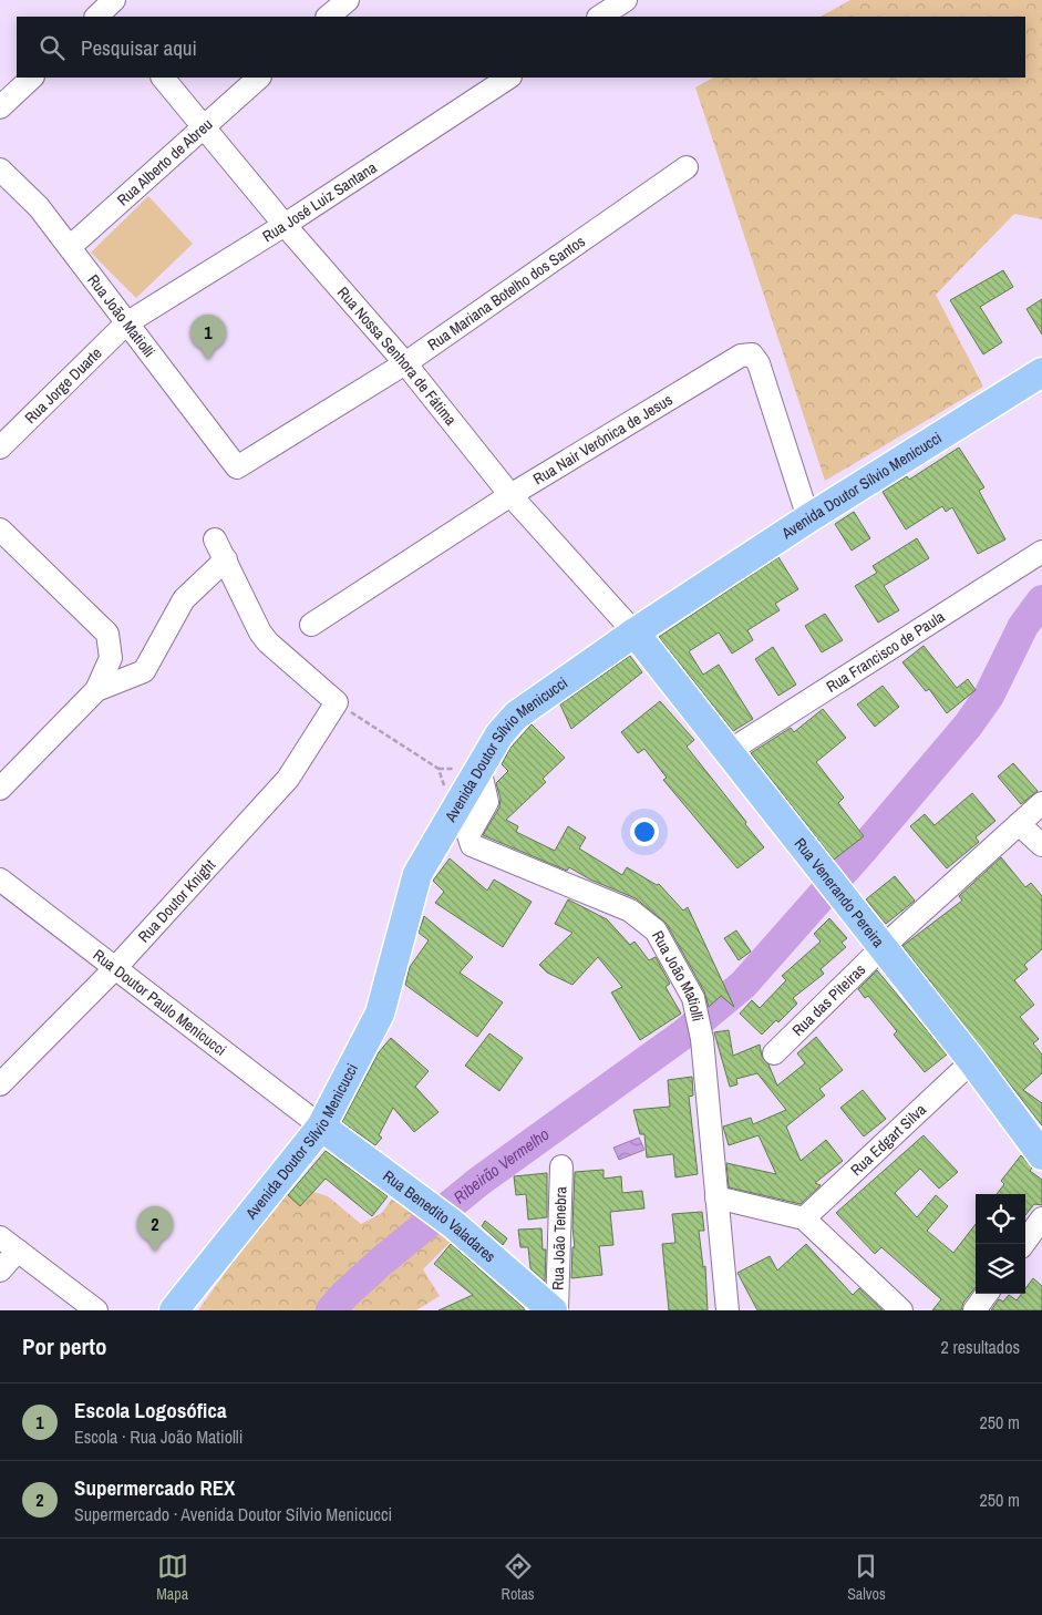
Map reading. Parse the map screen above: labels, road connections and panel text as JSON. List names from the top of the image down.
{
  "streets": {
    "main road": ["Avenida Doutor Sílvio Menicucci", "Rua Venerando Pereira", "Rua Benedito Valadares"],
    "street": [
      "Rua Alberto de Abreu",
      "Rua José Luiz Santana",
      "Rua Mariana Botelho dos Santos",
      "Rua João Matiolli",
      "Rua Nossa Senhora de Fátima",
      "Rua Jorge Duarte",
      "Rua Nair Verônica de Jesus",
      "Rua Francisco de Paula",
      "Rua Doutor Knight",
      "Rua das Piteiras",
      "Rua Doutor Paulo Menicucci",
      "Rua Edgart Silva",
      "Rua João Tenebra"
    ]
  },
  "crossings": [
    ["Rua Alberto de Abreu", "Rua João Matiolli"],
    ["Rua Alberto de Abreu", "Rua Nossa Senhora de Fátima"],
    ["Rua José Luiz Santana", "Rua João Matiolli"],
    ["Rua José Luiz Santana", "Rua Nossa Senhora de Fátima"],
    ["Rua José Luiz Santana", "Rua Jorge Duarte"],
    ["Rua Mariana Botelho dos Santos", "Rua João Matiolli"],
    ["Rua Mariana Botelho dos Santos", "Rua Nossa Senhora de Fátima"],
    ["Rua João Matiolli", "Rua Jorge Duarte"],
    ["Rua João Matiolli", "Avenida Doutor Sílvio Menicucci"],
    ["Rua Nossa Senhora de Fátima", "Rua Nair Verônica de Jesus"],
    ["Rua Nossa Senhora de Fátima", "Avenida Doutor Sílvio Menicucci"],
    ["Rua Nossa Senhora de Fátima", "Rua Venerando Pereira"],
    ["Rua Nair Verônica de Jesus", "Avenida Doutor Sílvio Menicucci"],
    ["Avenida Doutor Sílvio Menicucci", "Rua Venerando Pereira"],
    ["Avenida Doutor Sílvio Menicucci", "Rua Doutor Paulo Menicucci"],
    ["Avenida Doutor Sílvio Menicucci", "Rua Benedito Valadares"],
    ["Rua Francisco de Paula", "Rua Venerando Pereira"],
    ["Rua Venerando Pereira", "Rua das Piteiras"],
    ["Rua Venerando Pereira", "Rua Edgart Silva"],
    ["Rua Doutor Knight", "Rua Doutor Paulo Menicucci"],
    ["Rua Doutor Paulo Menicucci", "Rua Benedito Valadares"]
  ],
  "water": ["Ribeirão Vermelho"],
  "page": {
    "search": "Pesquisar aqui",
    "pins": ["1", "2"],
    "heading": ["Por perto", "2 resultados"],
    "list": [
      {
        "mark": "1",
        "name": "Escola Logosófica",
        "note": "Escola · Rua João Matiolli",
        "value": "250 m"
      },
      {
        "mark": "2",
        "name": "Supermercado REX",
        "note": "Supermercado · Avenida Doutor Sílvio Menicucci",
        "value": "250 m"
      }
    ],
    "nav": ["Mapa", "Rotas", "Salvos"]
  }
}
